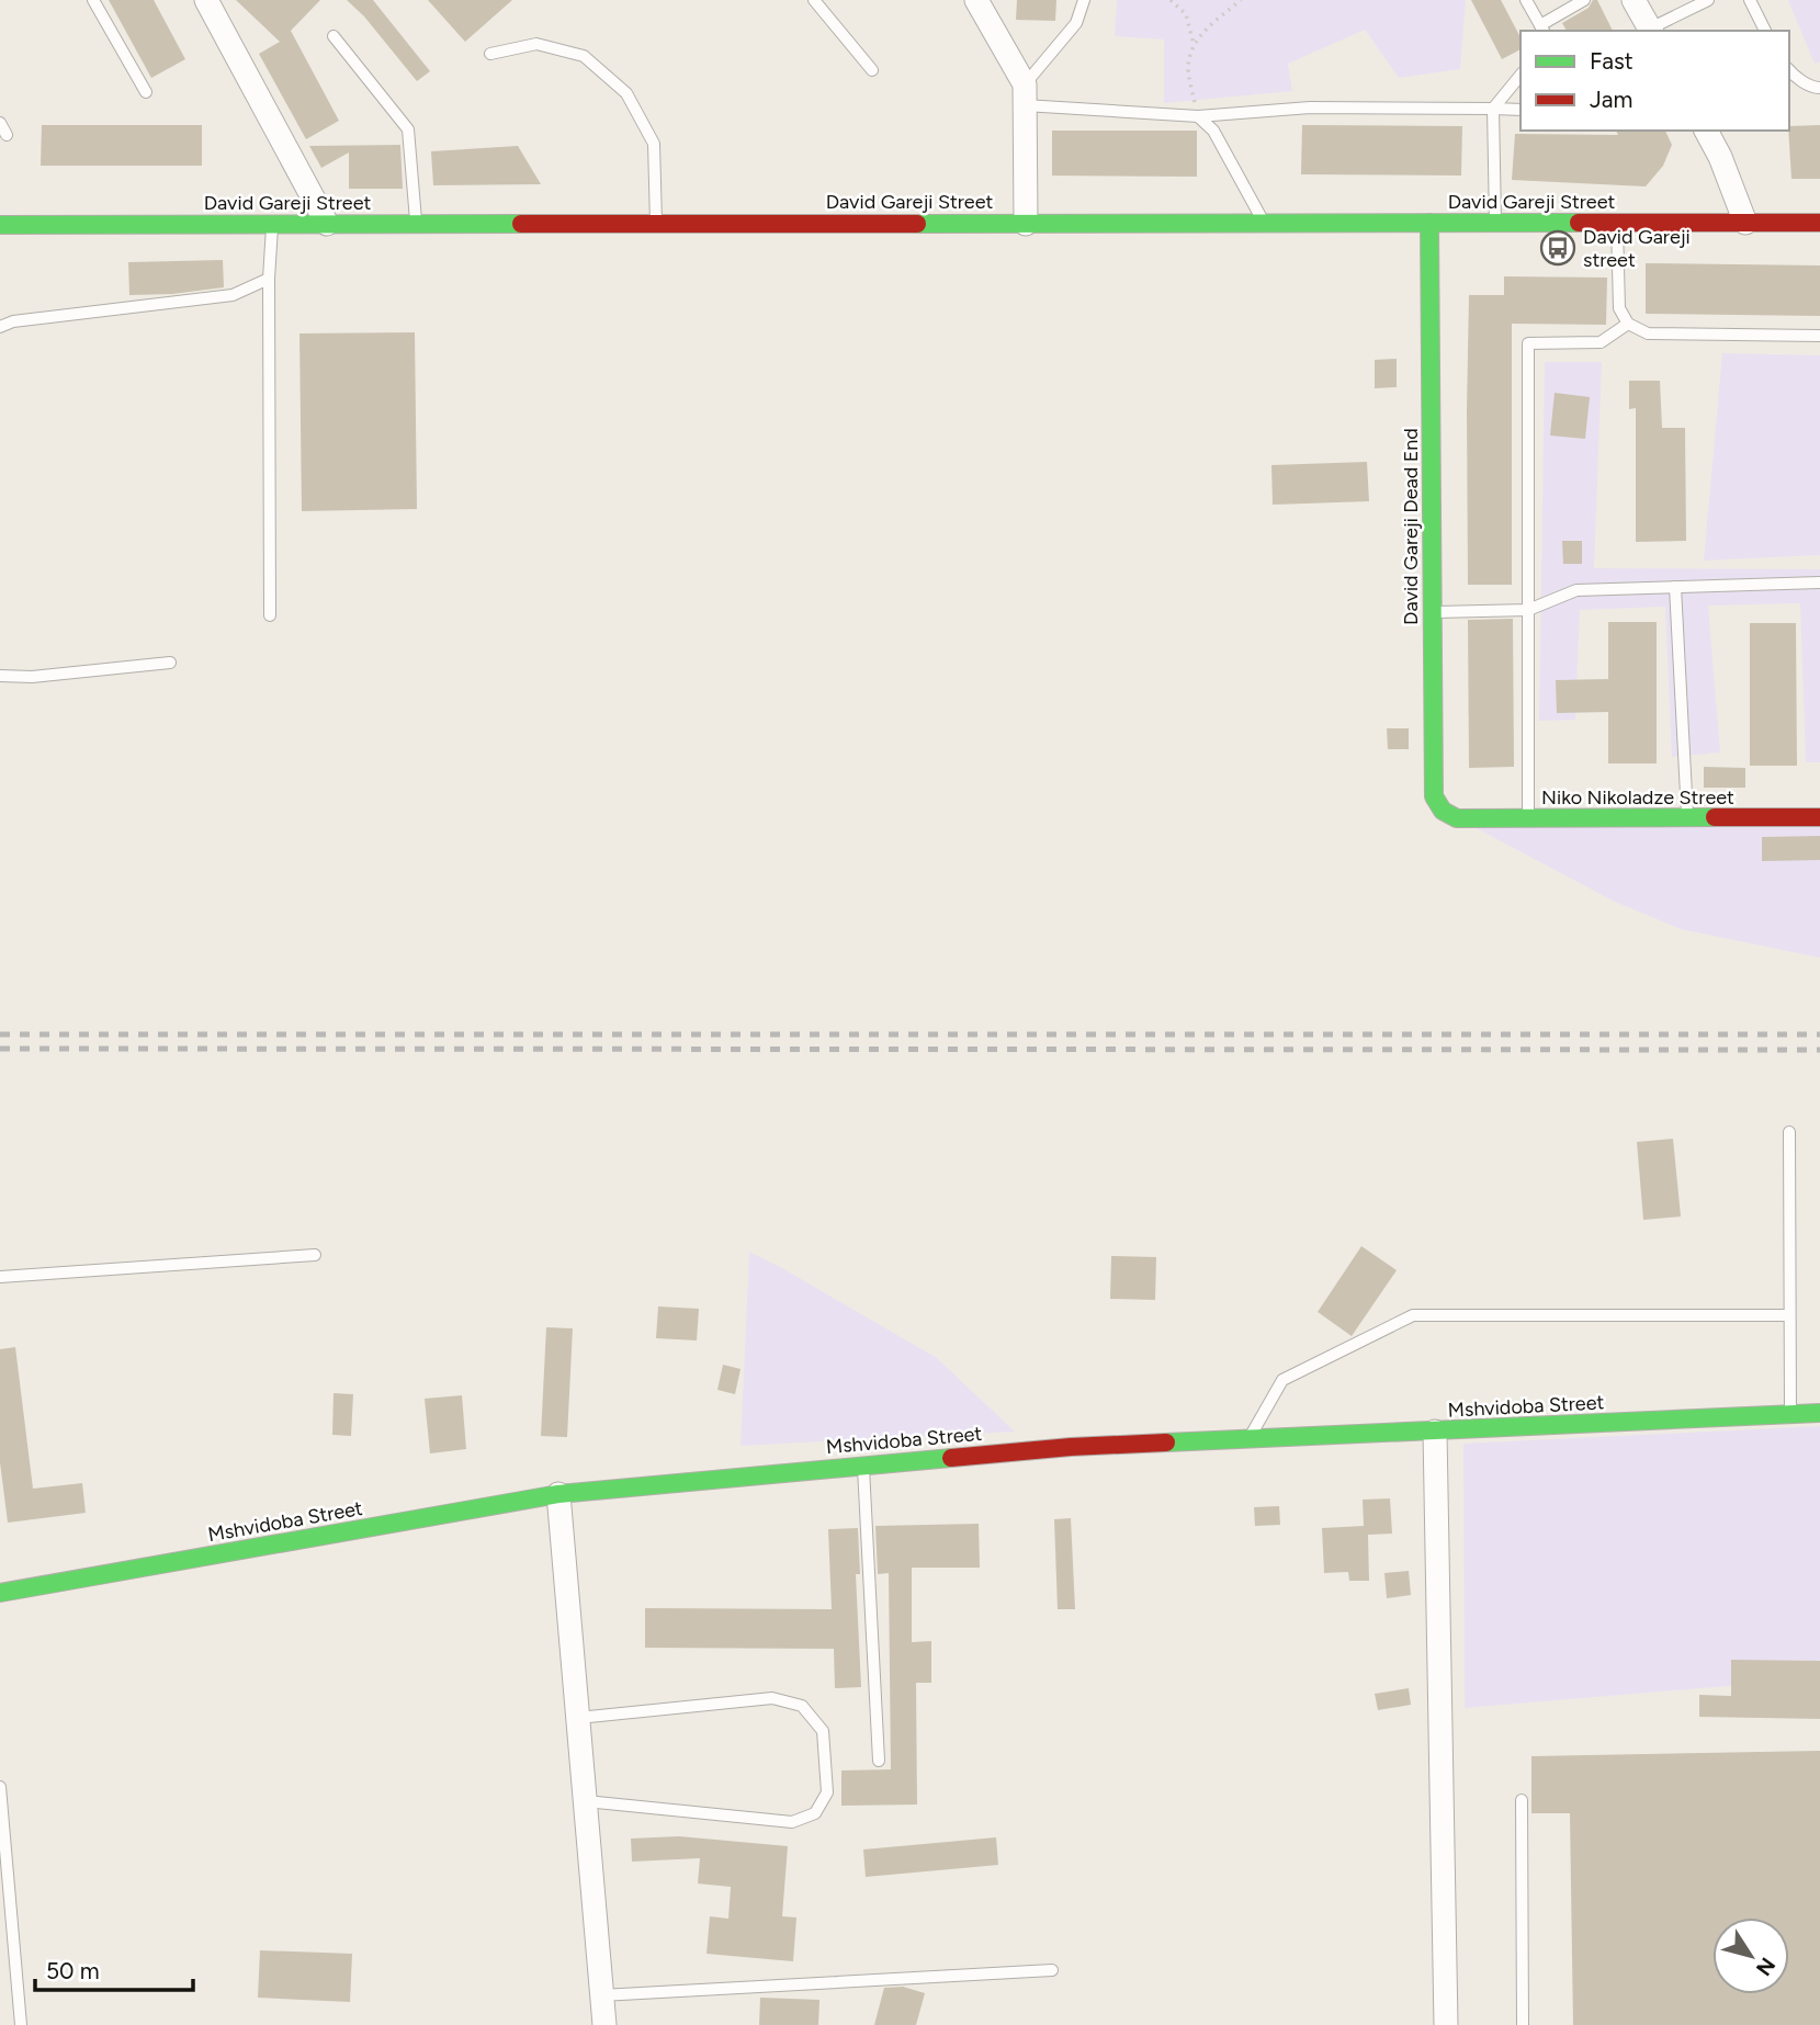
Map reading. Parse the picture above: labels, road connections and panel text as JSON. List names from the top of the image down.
{
  "streets": {
    "main road": [
      "David Gareji Street",
      "David Gareji Dead End",
      "Niko Nikoladze Street",
      "Mshvidoba Street"
    ]
  },
  "crossings": [
    ["David Gareji Street", "David Gareji Dead End"],
    ["David Gareji Dead End", "Niko Nikoladze Street"]
  ],
  "places": {
    "bus stop": ["David Gareji street"]
  },
  "legend": ["Fast", "Jam"],
  "scale_bar": "50 m",
  "north": "bottom right"
}
